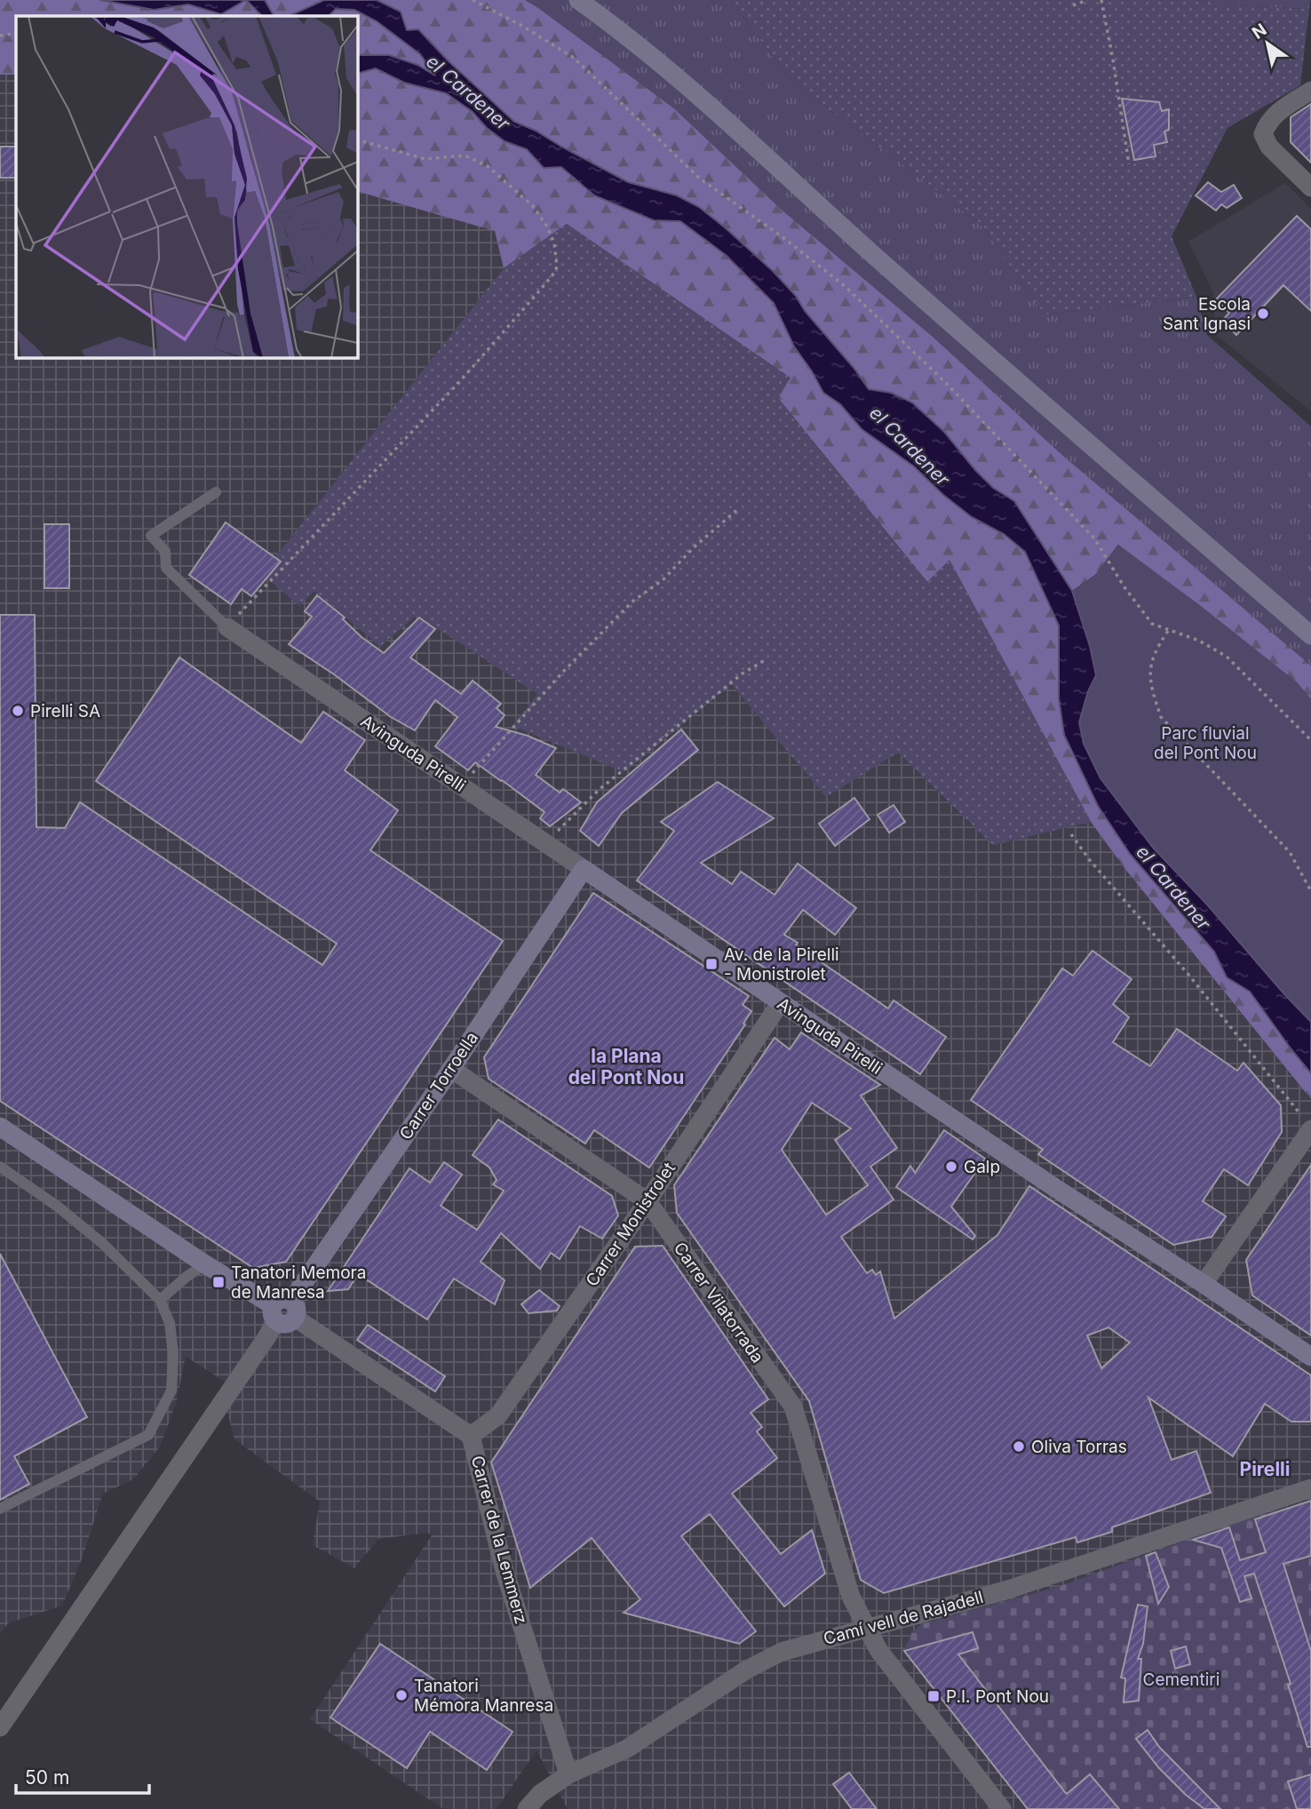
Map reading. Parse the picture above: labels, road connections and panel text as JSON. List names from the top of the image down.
{
  "streets": {
    "street": [
      "Avinguda Pirelli",
      "Carrer Torroella",
      "Carrer Monistrolet",
      "Carrer Vilatorrada",
      "Carrer de la Lemmerz",
      "Camí vell de Rajadell"
    ]
  },
  "crossings": [
    ["Avinguda Pirelli", "Carrer Torroella"],
    ["Avinguda Pirelli", "Carrer Monistrolet"],
    ["Carrer Torroella", "Carrer Vilatorrada"],
    ["Carrer Torroella", "Carrer de la Lemmerz"],
    ["Carrer Monistrolet", "Carrer Vilatorrada"],
    ["Carrer Monistrolet", "Carrer de la Lemmerz"],
    ["Carrer Vilatorrada", "Camí vell de Rajadell"],
    ["Carrer de la Lemmerz", "Camí vell de Rajadell"]
  ],
  "districts": ["la Plana del Pont Nou", "Pirelli"],
  "water": ["el Cardener"],
  "parks": ["Parc fluvial del Pont Nou", "Cementiri"],
  "places": {
    "other": [
      "Escola Sant Ignasi",
      "Pirelli SA",
      "Galp",
      "Oliva Torras",
      "Tanatori Mémora Manresa"
    ],
    "transit": ["Av. de la Pirelli - Monistrolet", "Tanatori Memora de Manresa", "P.I. Pont Nou"]
  },
  "scale_bar": "50 m",
  "north": "top left"
}
